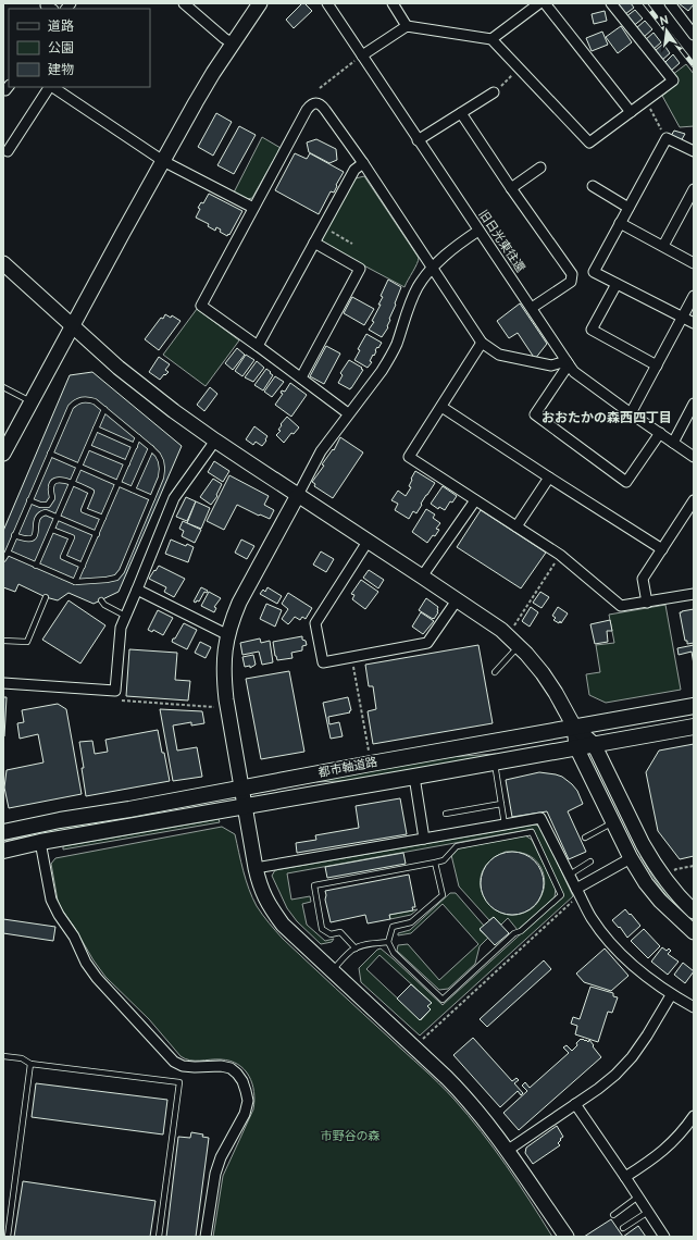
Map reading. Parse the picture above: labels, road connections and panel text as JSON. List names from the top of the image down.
{
  "streets": {
    "main road": ["都市軸道路"],
    "street": ["旧日光東往還"]
  },
  "districts": ["おおたかの森西四丁目"],
  "parks": ["市野谷の森"],
  "legend": ["道路", "公園", "建物"],
  "north": "top"
}
